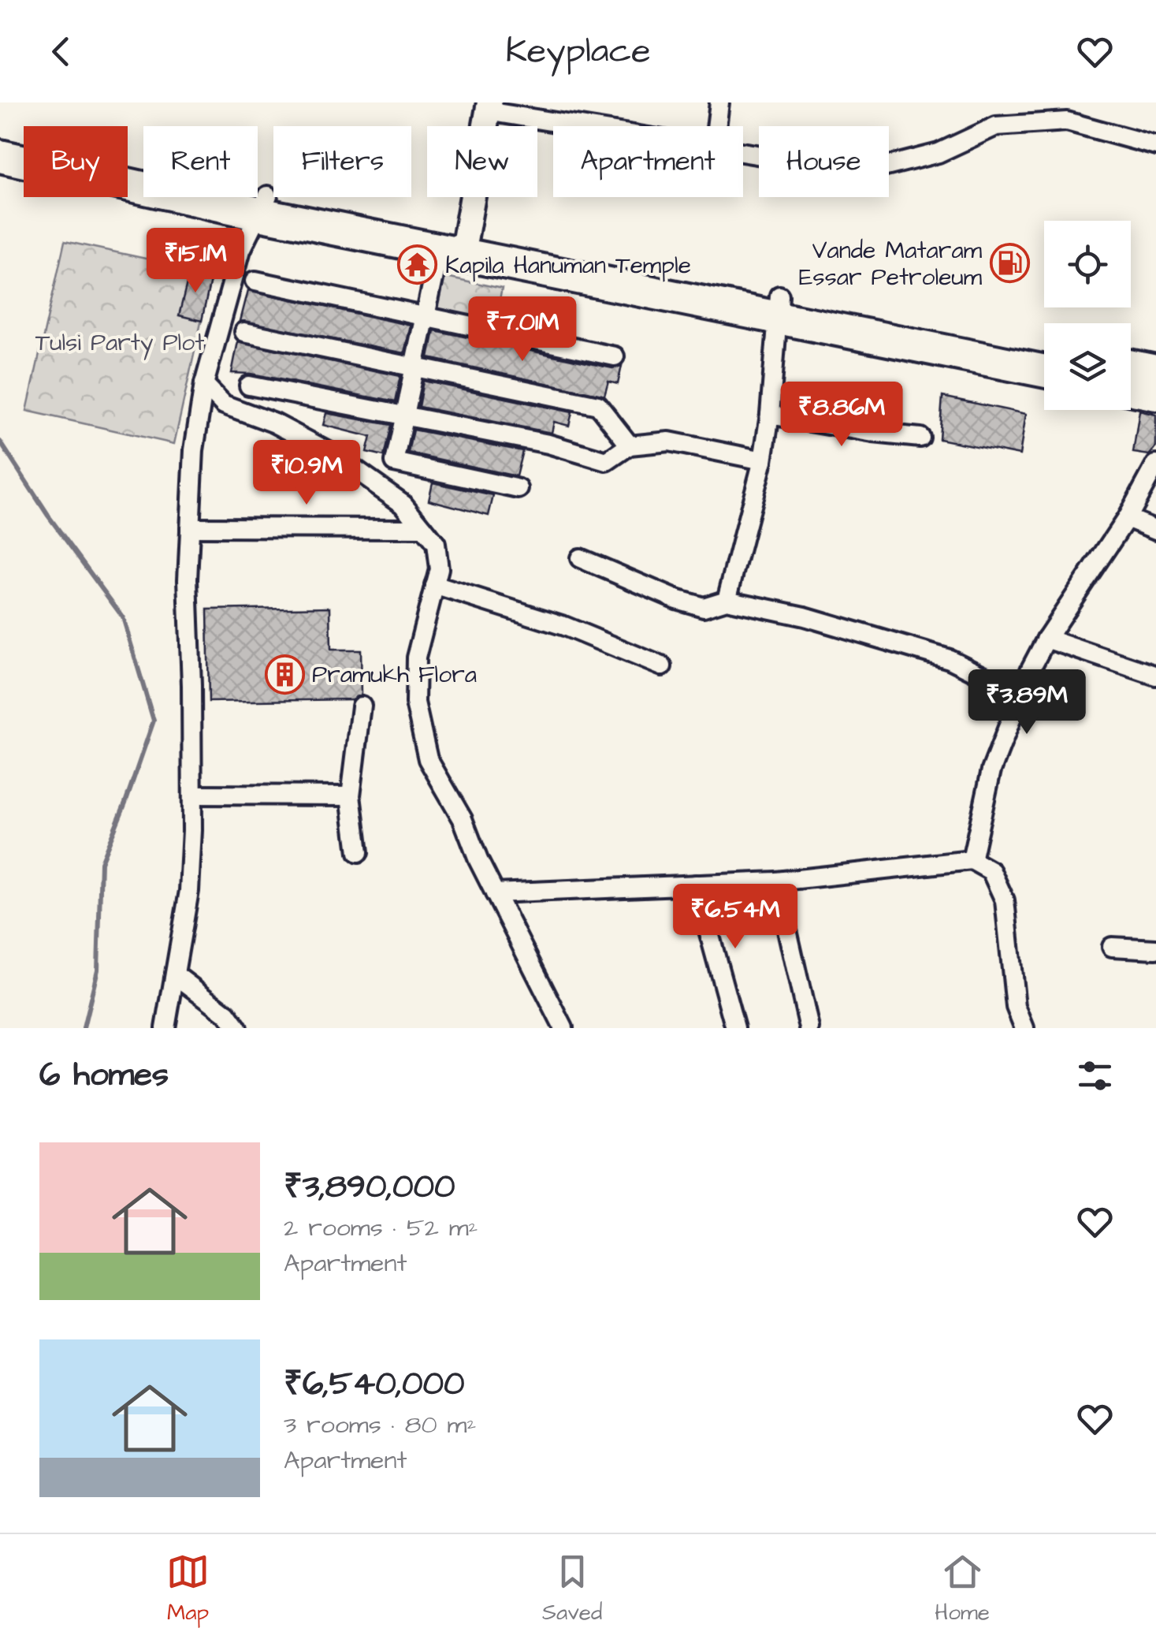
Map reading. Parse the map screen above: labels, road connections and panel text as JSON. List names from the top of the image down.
{
  "parks": ["Tulsi Party Plot"],
  "places": {
    "fuel station": ["Vande Mataram Essar Petroleum"],
    "temple": ["Kapila Hanuman Temple"],
    "building": ["Pramukh Flora"]
  },
  "page": {
    "header": "Keyplace",
    "chip": [
      "Buy",
      "Rent",
      "Filters",
      "New",
      "Apartment",
      "House"
    ],
    "price": [
      "₹15.1M",
      "₹7.01M",
      "₹8.86M",
      "₹10.9M",
      "₹3.89M",
      "₹6.54M"
    ],
    "heading": "6 homes",
    "list": [
      {
        "name": "₹3,890,000",
        "note": "2 rooms · 52 m² · Apartment"
      },
      {
        "name": "₹6,540,000",
        "note": "3 rooms · 80 m² · Apartment"
      }
    ],
    "tabs": ["Map", "Saved", "Home"]
  }
}
